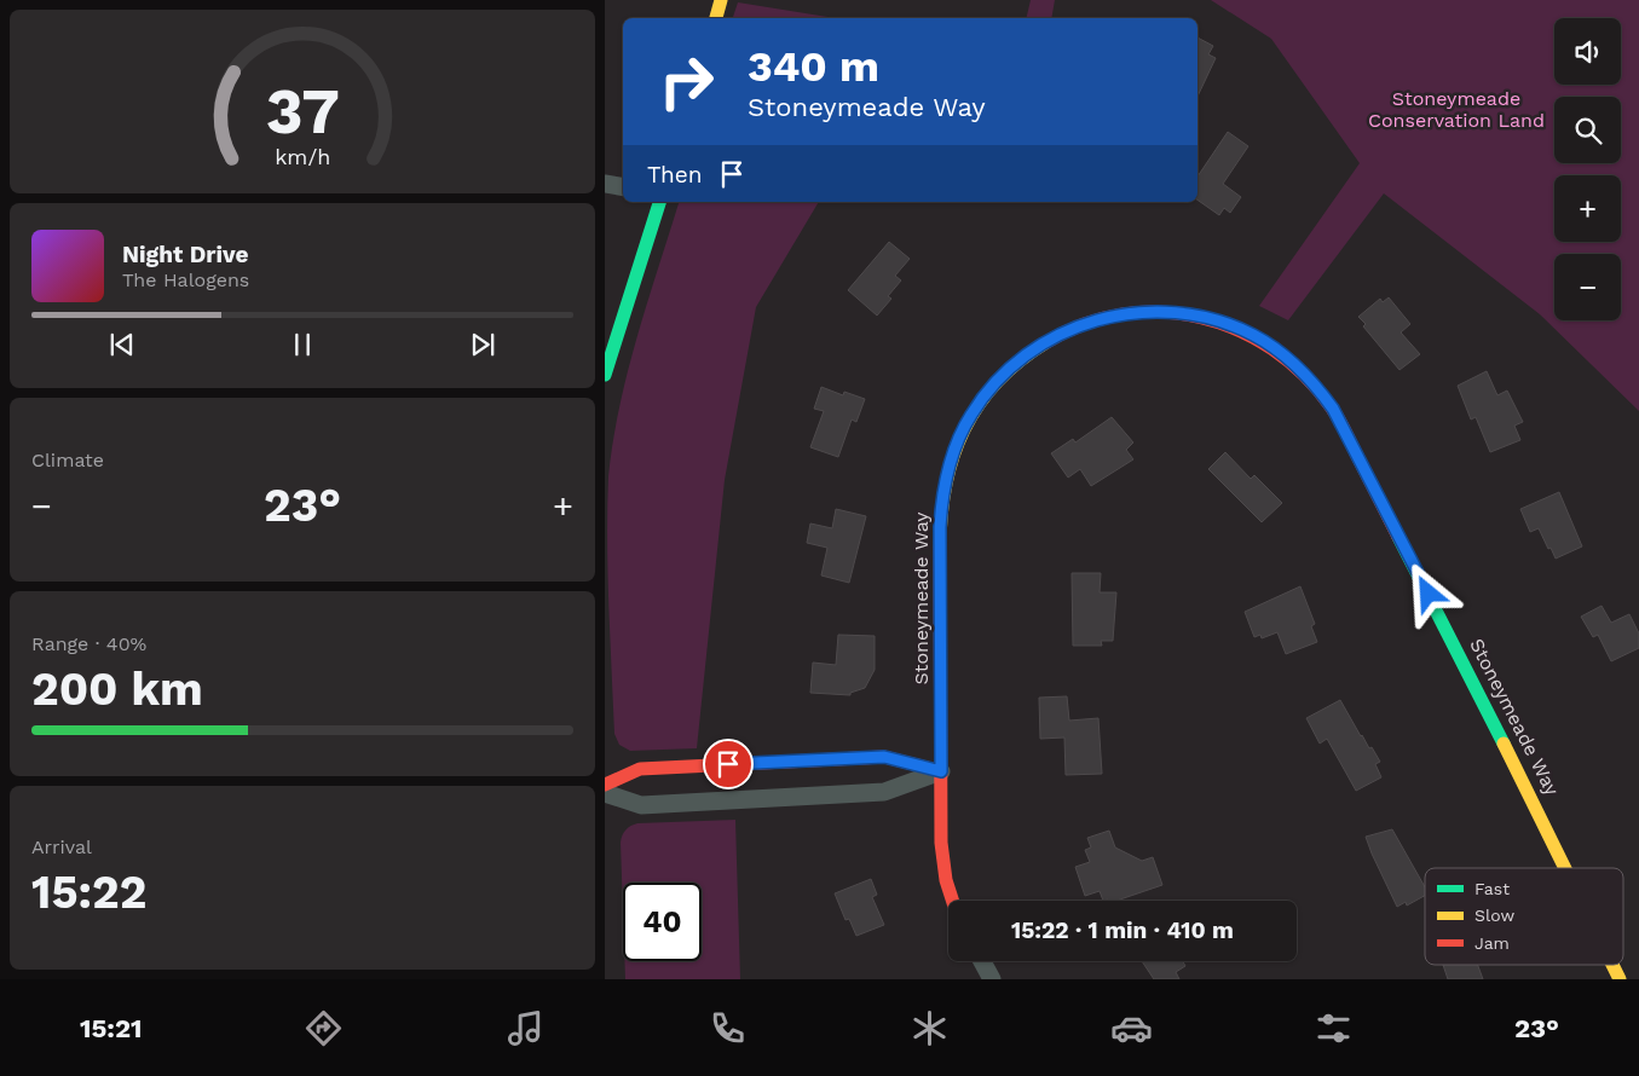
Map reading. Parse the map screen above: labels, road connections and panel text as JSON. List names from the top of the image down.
{
  "streets": {
    "street": ["Stoneymeade Way"]
  },
  "parks": ["Stoneymeade Conservation Land"],
  "legend": ["Fast", "Slow", "Jam"],
  "page": {
    "map_buttons": ["+", "−"],
    "turn": ["340 m", "Stoneymeade Way"],
    "then": "Then",
    "song": ["Night Drive", "The Halogens"],
    "tile": [
      "Climate",
      ["Range · 40%", "200 km"],
      ["Arrival", "15:22"]
    ],
    "heat": ["−", "23°", "+"],
    "limit": "40",
    "trip": "15:22 · 1 min · 410 m",
    "tabs": ["15:21", "23°"],
    "gauge": ["37", "km/h"]
  }
}
